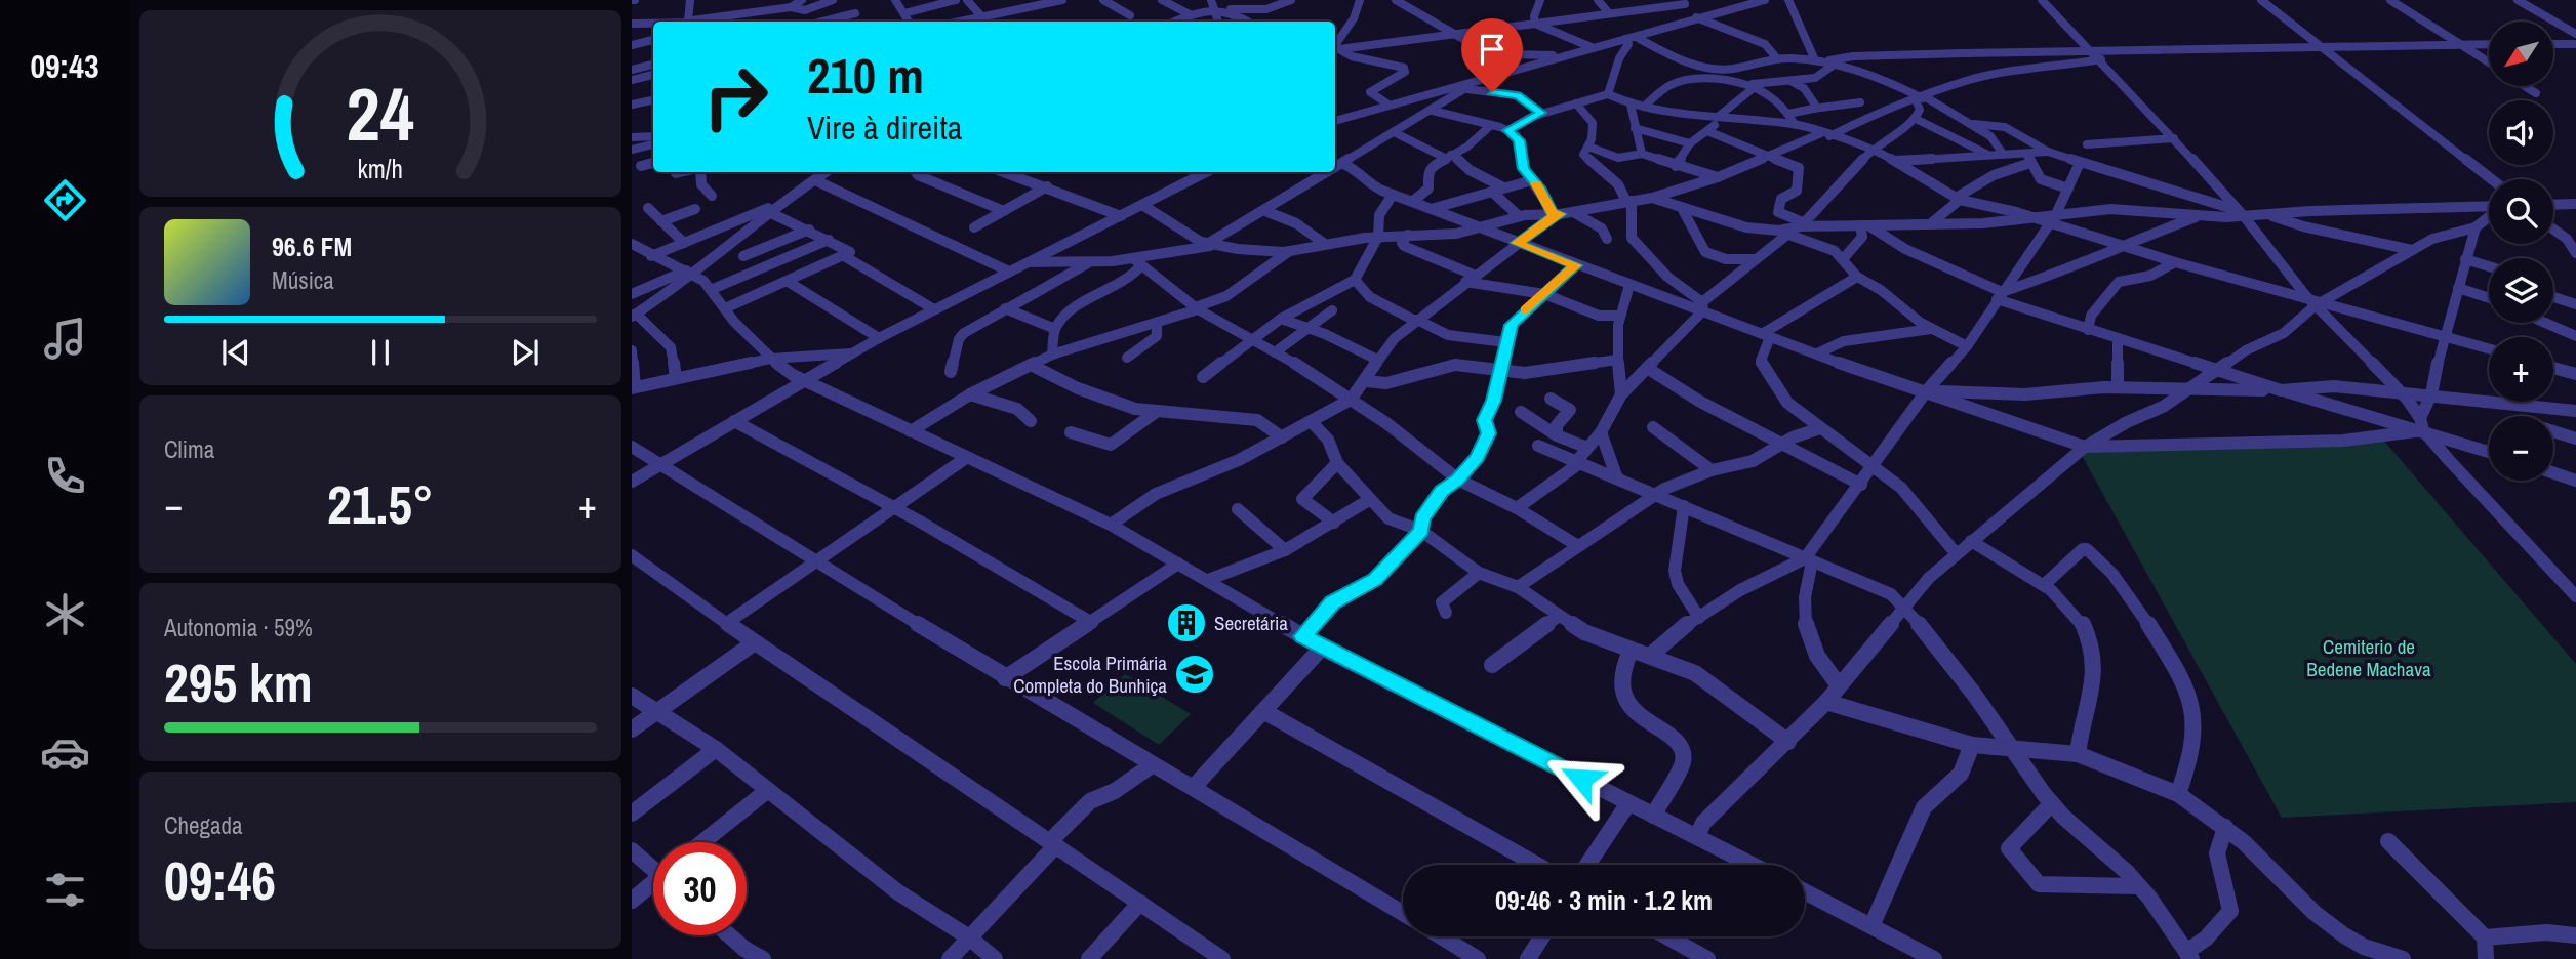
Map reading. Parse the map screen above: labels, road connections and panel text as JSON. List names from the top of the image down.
{
  "parks": ["Cemiterio de Bedene Machava"],
  "places": {
    "building": ["Secretária"],
    "school or university": ["Escola Primária Completa do Bunhiça"]
  },
  "north": "bottom left",
  "page": {
    "tabs": "09:43",
    "map_buttons": ["+", "−"],
    "turn": ["210 m", "Vire à direita"],
    "song": ["96.6 FM", "Música"],
    "tile": [
      "Clima",
      ["Autonomia · 59%", "295 km"],
      ["Chegada", "09:46"]
    ],
    "heat": ["−", "21.5°", "+"],
    "limit": "30",
    "trip": "09:46 · 3 min · 1.2 km",
    "gauge": ["24", "km/h"]
  }
}
